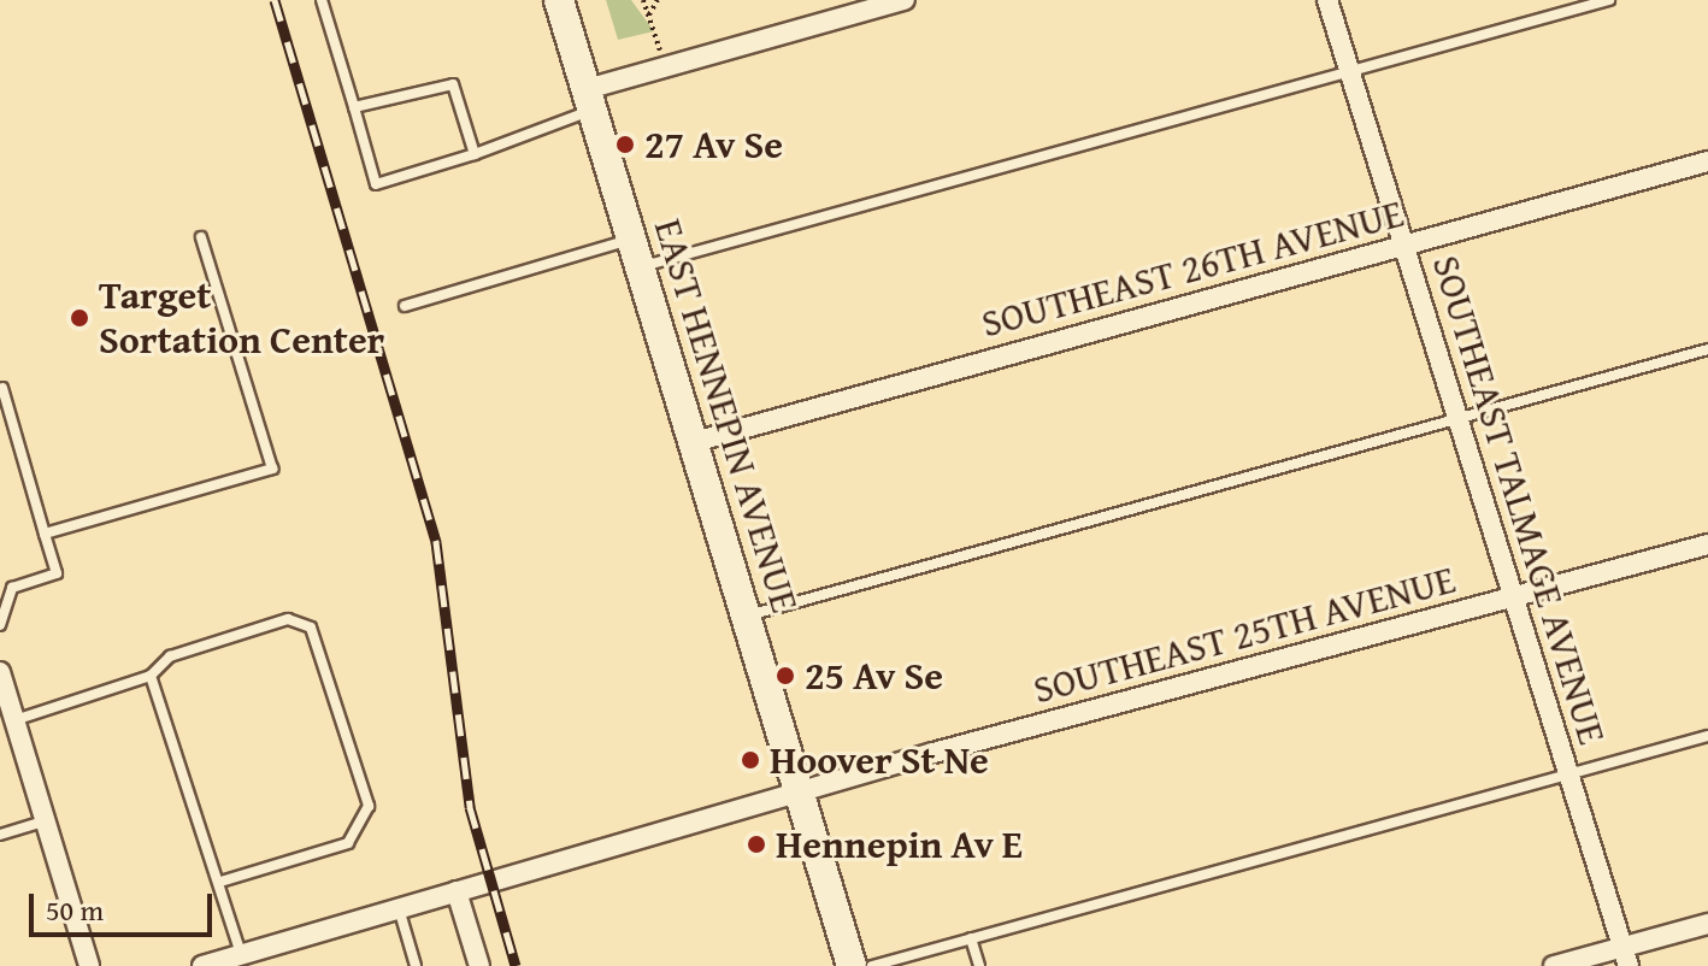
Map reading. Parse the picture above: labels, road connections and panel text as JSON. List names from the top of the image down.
{
  "streets": {
    "main road": ["EAST HENNEPIN AVENUE"],
    "street": ["SOUTHEAST 26TH AVENUE", "SOUTHEAST TALMAGE AVENUE", "SOUTHEAST 25TH AVENUE"]
  },
  "crossings": [
    ["SOUTHEAST 26TH AVENUE", "EAST HENNEPIN AVENUE"],
    ["SOUTHEAST 26TH AVENUE", "SOUTHEAST TALMAGE AVENUE"],
    ["EAST HENNEPIN AVENUE", "SOUTHEAST 25TH AVENUE"],
    ["SOUTHEAST TALMAGE AVENUE", "SOUTHEAST 25TH AVENUE"]
  ],
  "places": [
    "27 Av Se",
    "Target Sortation Center",
    "25 Av Se",
    "Hoover St Ne",
    "Hennepin Av E"
  ],
  "scale_bar": "50 m"
}
